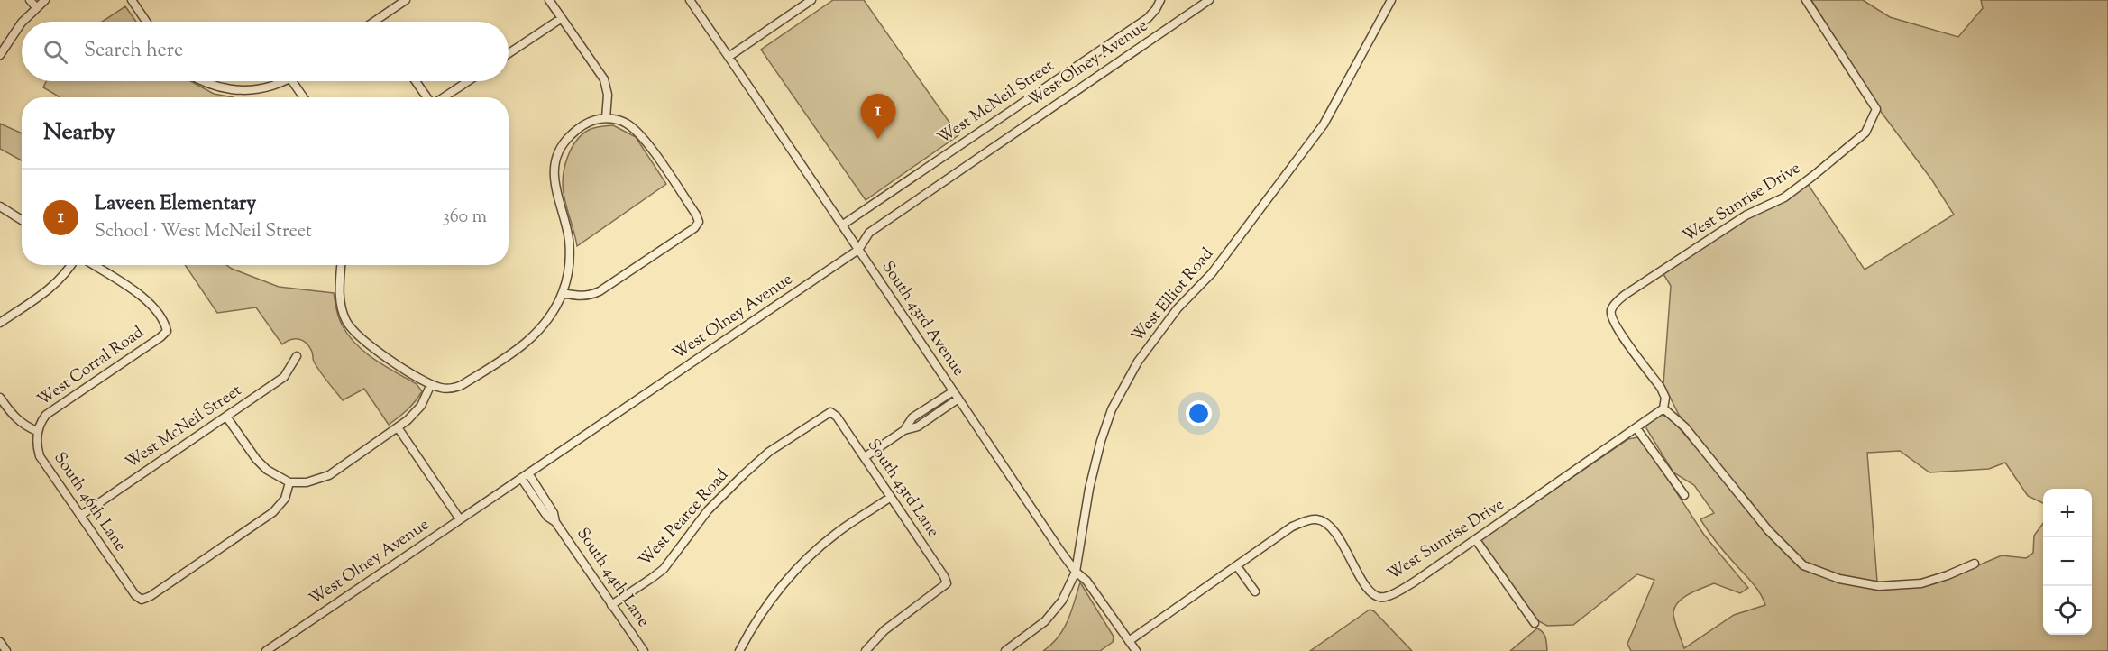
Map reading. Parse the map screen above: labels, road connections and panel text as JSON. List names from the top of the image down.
{
  "streets": {
    "street": [
      "West Olney Avenue",
      "West McNeil Street",
      "West Sunrise Drive",
      "West Elliot Road",
      "South 43rd Avenue",
      "West Corral Road",
      "South 43rd Lane",
      "South 46th Lane",
      "West Pearce Road",
      "South 44th Lane"
    ]
  },
  "crossings": [
    ["West Olney Avenue", "South 43rd Avenue"],
    ["West Olney Avenue", "South 44th Lane"],
    ["West McNeil Street", "South 43rd Avenue"],
    ["West McNeil Street", "South 46th Lane"],
    ["West Sunrise Drive", "South 43rd Avenue"],
    ["West Elliot Road", "South 43rd Avenue"],
    ["West Corral Road", "South 46th Lane"],
    ["South 43rd Lane", "West Pearce Road"],
    ["West Pearce Road", "South 44th Lane"]
  ],
  "page": {
    "search": "Search here",
    "pins": "1",
    "heading": "Nearby",
    "list": [
      {
        "mark": "1",
        "name": "Laveen Elementary",
        "note": "School · West McNeil Street",
        "value": "360 m"
      }
    ],
    "map_buttons": ["+", "−"]
  }
}
